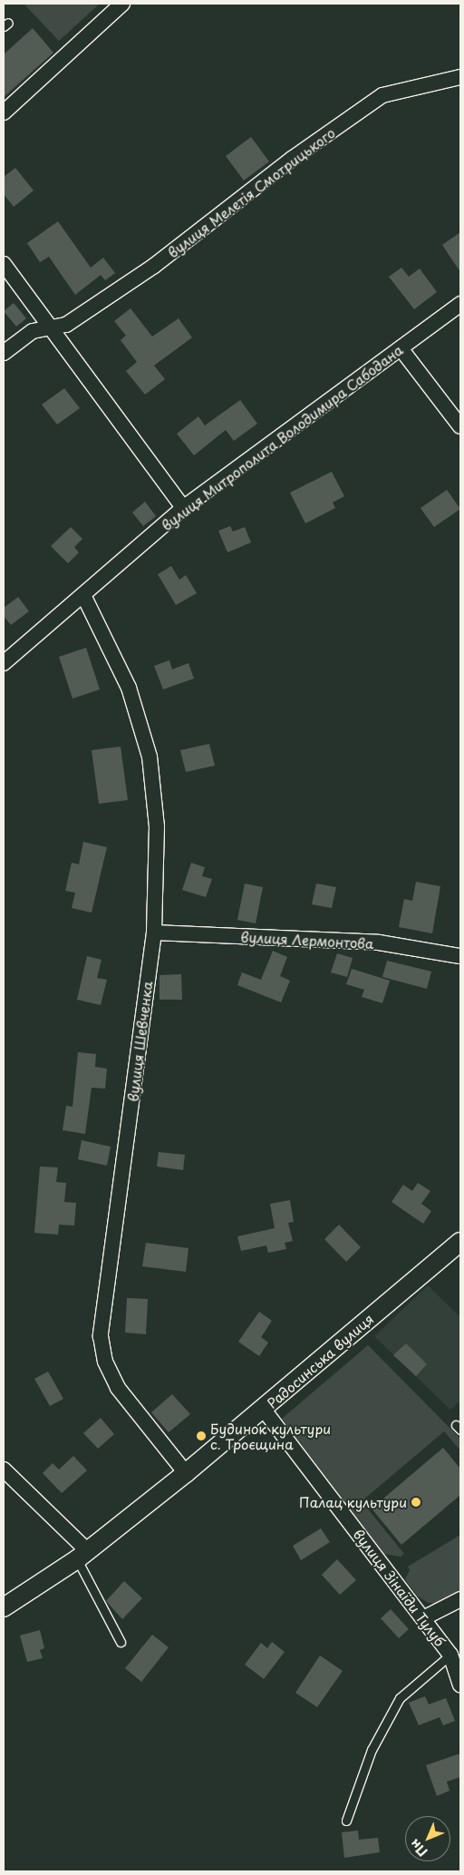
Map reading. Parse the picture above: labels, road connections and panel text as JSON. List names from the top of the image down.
{
  "streets": {
    "street": [
      "вулиця Мелетія Смотрицького",
      "вулиця Митрополита Володимира Сабодана",
      "вулиця Лермонтова",
      "вулиця Шевченка",
      "Радосинська вулиця",
      "вулиця Зінаїди Тулуб"
    ]
  },
  "crossings": [
    ["вулиця Митрополита Володимира Сабодана", "вулиця Шевченка"],
    ["вулиця Лермонтова", "вулиця Шевченка"],
    ["вулиця Шевченка", "Радосинська вулиця"],
    ["Радосинська вулиця", "вулиця Зінаїди Тулуб"]
  ],
  "places": ["Будинок культури с. Троєщина", "Палац культури"],
  "north": "bottom left"
}
